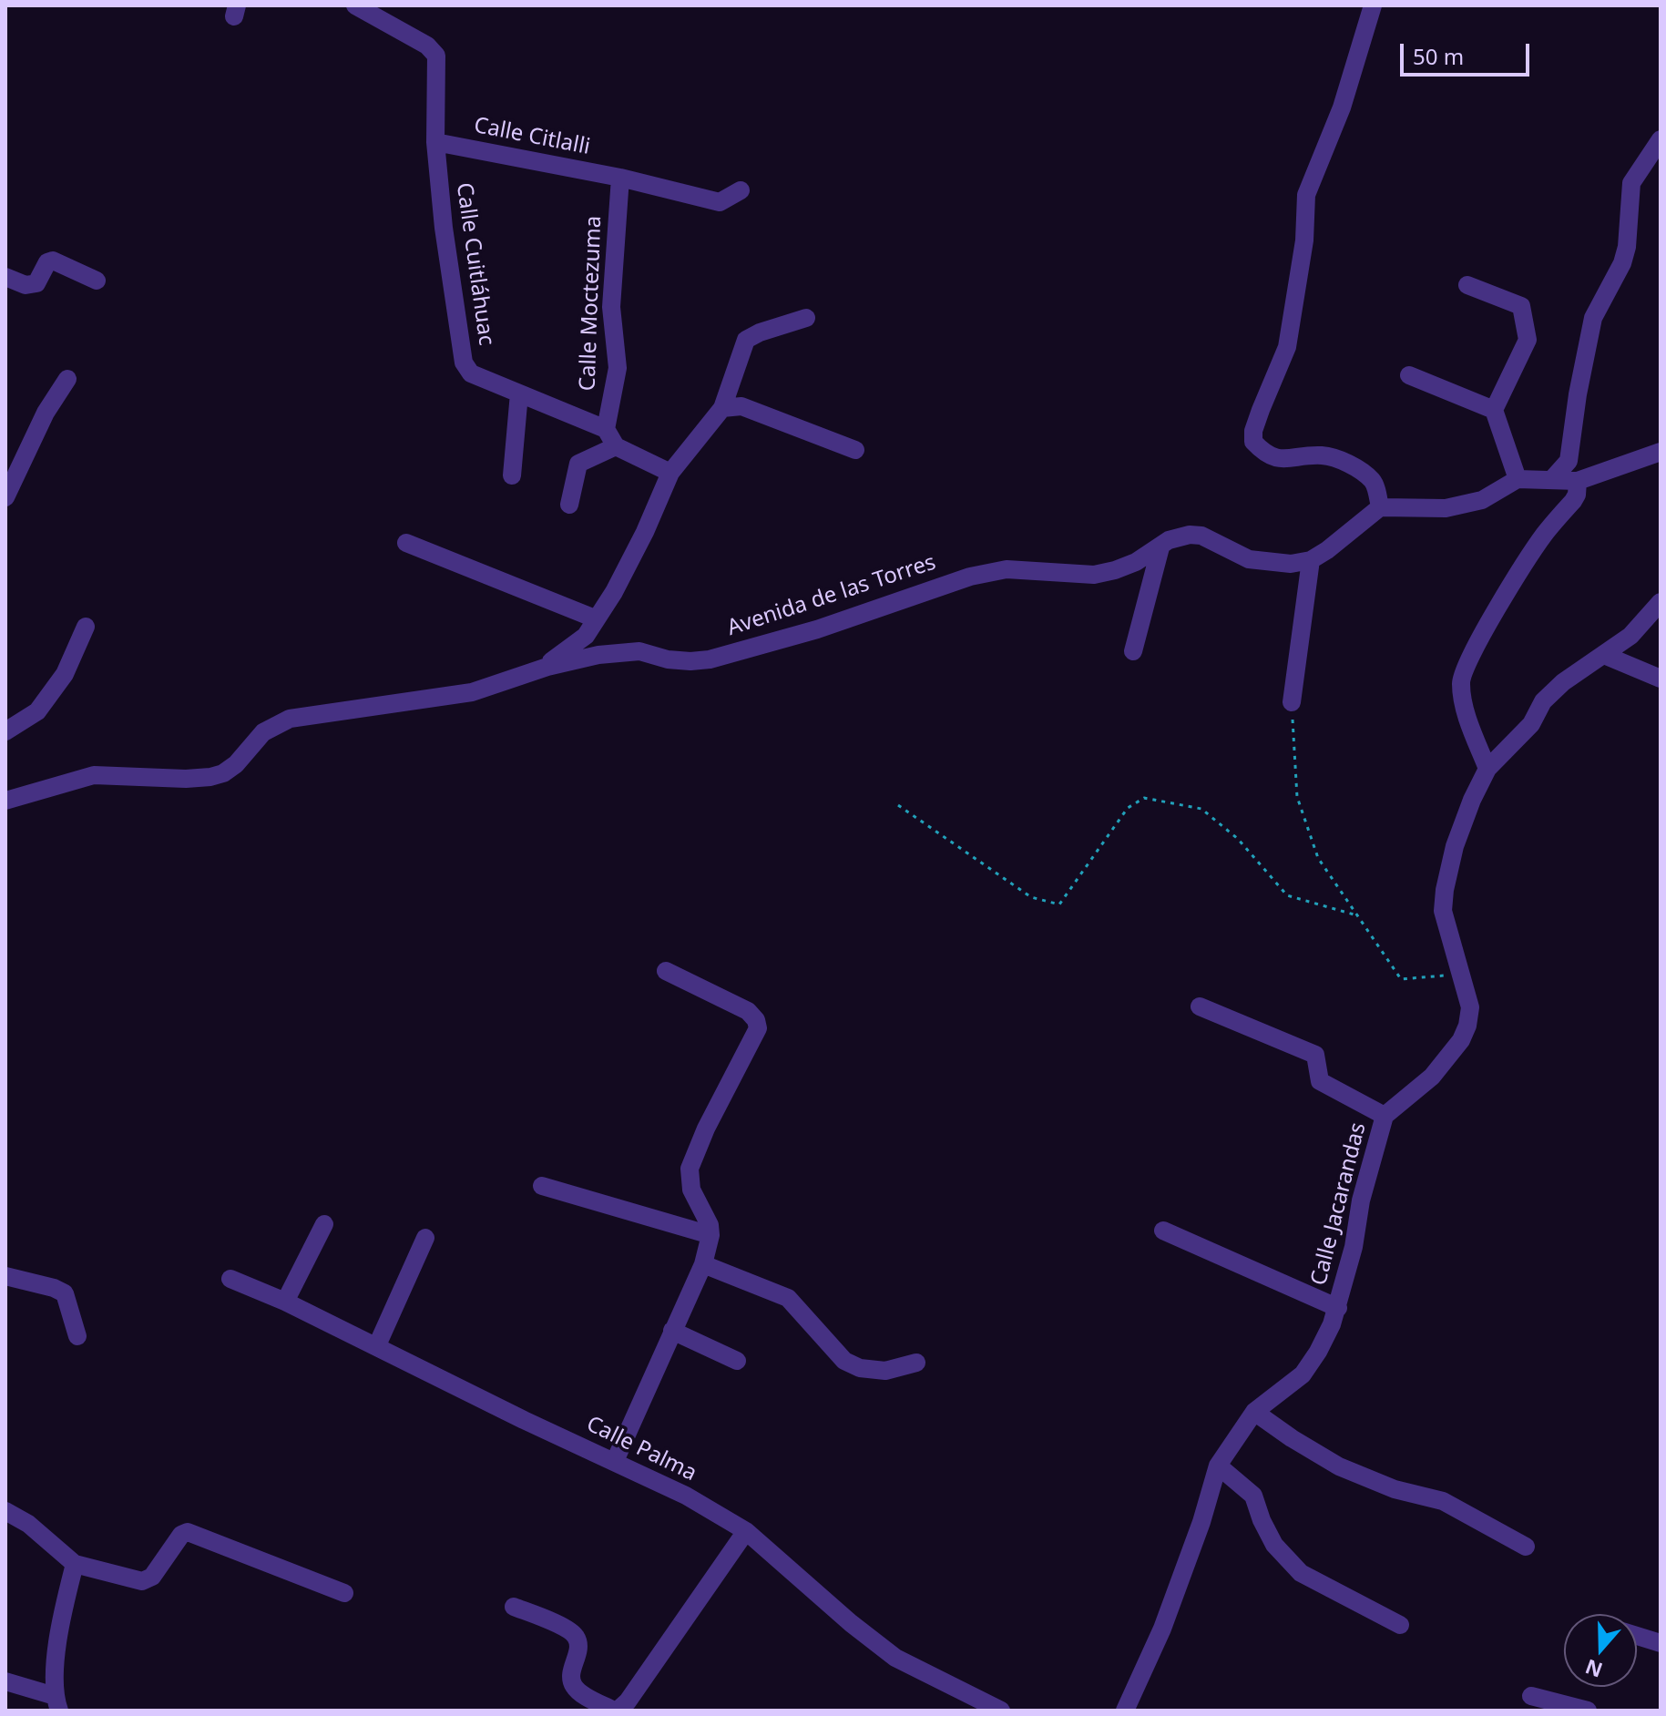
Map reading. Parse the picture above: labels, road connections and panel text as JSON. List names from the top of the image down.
{
  "streets": {
    "street": [
      "Calle Citlalli",
      "Calle Cuitláhuac",
      "Calle Moctezuma",
      "Avenida de las Torres",
      "Calle Jacarandas",
      "Calle Palma"
    ]
  },
  "crossings": [
    ["Calle Citlalli", "Calle Cuitláhuac"],
    ["Calle Citlalli", "Calle Moctezuma"],
    ["Calle Cuitláhuac", "Calle Moctezuma"]
  ],
  "scale_bar": "50 m",
  "north": "bottom"
}
